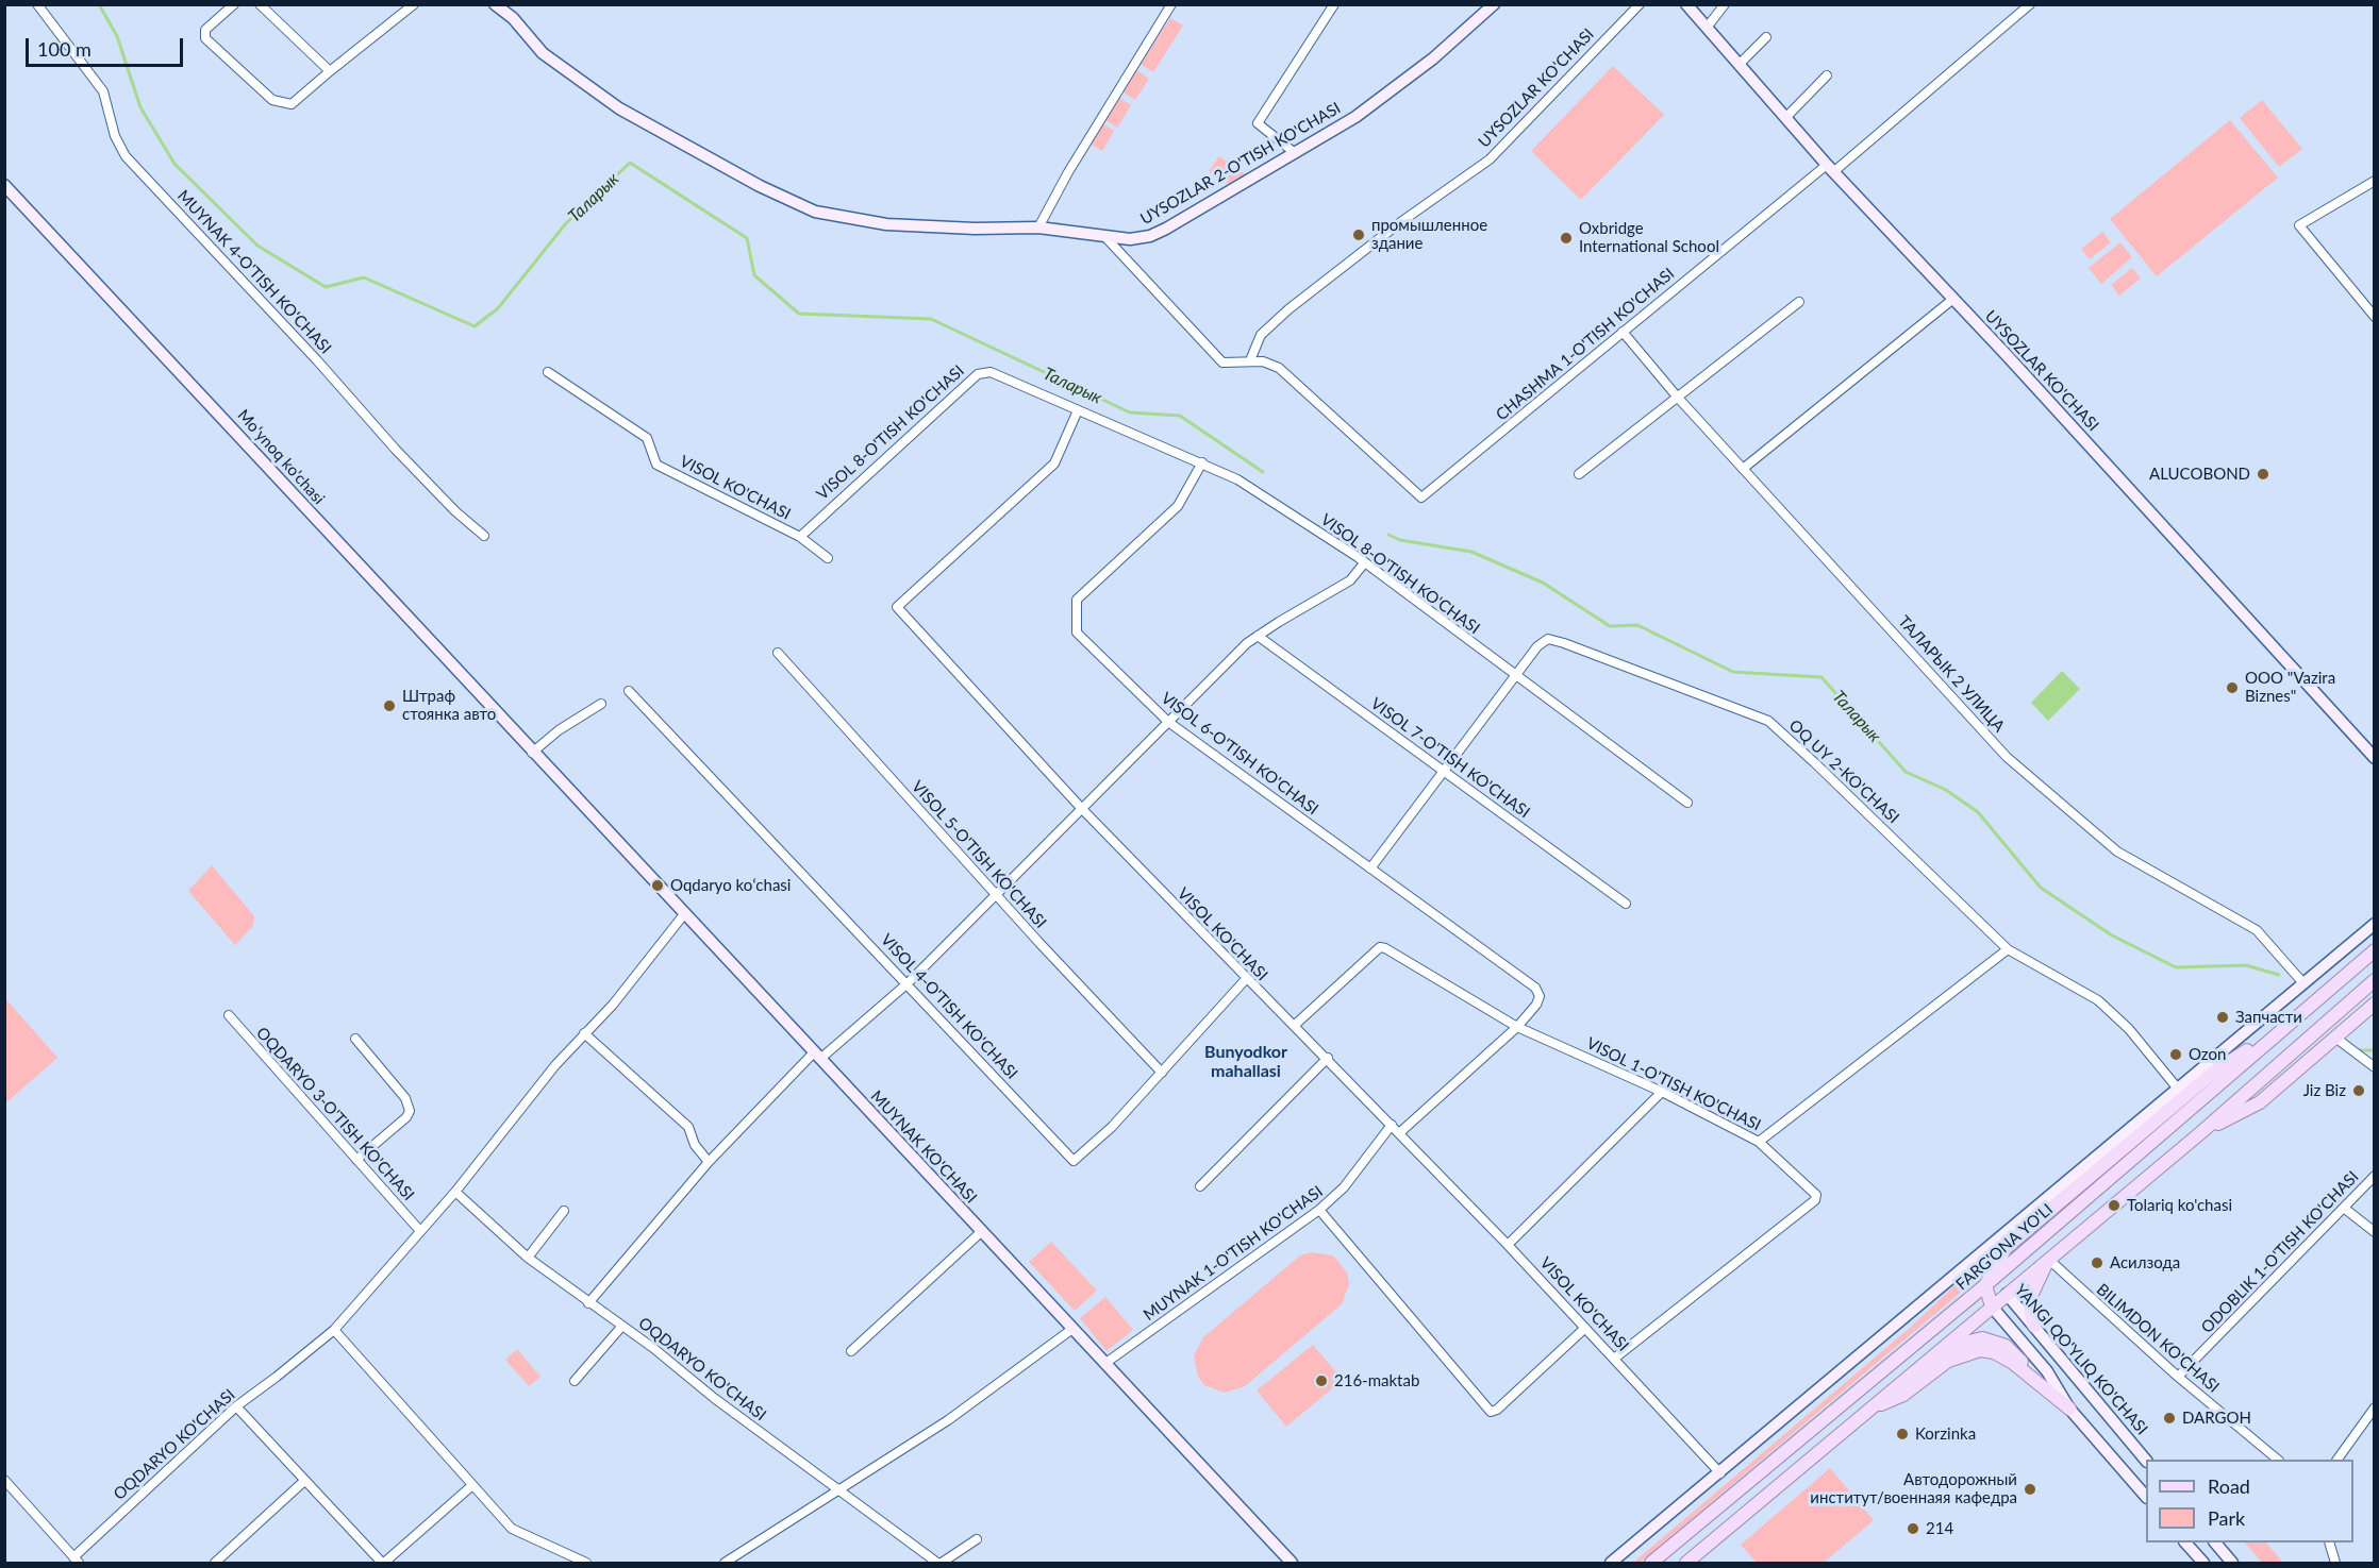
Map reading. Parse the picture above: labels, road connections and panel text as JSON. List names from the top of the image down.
{
  "streets": {
    "main road": ["FARG'ONA YO'LI", "YANGI QO'YLIQ KO'CHASI"],
    "street": [
      "UYSOZLAR KO'CHASI",
      "UYSOZLAR 2-O'TISH KO'CHASI",
      "MUYNAK 4-O'TISH KO'CHASI",
      "CHASHMA 1-O'TISH KO'CHASI",
      "VISOL 8-O'TISH KO'CHASI",
      "Moʻynoq ko'chasi",
      "VISOL KO'CHASI",
      "ТАЛАРЫК 2 УЛИЦА",
      "VISOL 6-O'TISH KO'CHASI",
      "VISOL 7-O'TISH KO'CHASI",
      "OQ UY 2-KO'CHASI",
      "VISOL 5-O'TISH KO'CHASI",
      "VISOL 4-O'TISH KO'CHASI",
      "VISOL 1-O'TISH KO'CHASI",
      "OQDARYO 3-O'TISH KO'CHASI",
      "MUYNAK KO'CHASI",
      "ODOBLIK 1-O'TISH KO'CHASI",
      "MUYNAK 1-O'TISH KO'CHASI",
      "BILIMDON KO'CHASI",
      "OQDARYO KO'CHASI"
    ]
  },
  "crossings": [
    ["UYSOZLAR KO'CHASI", "CHASHMA 1-O'TISH KO'CHASI"],
    ["CHASHMA 1-O'TISH KO'CHASI", "ТАЛАРЫК 2 УЛИЦА"],
    ["VISOL 8-O'TISH KO'CHASI", "VISOL KO'CHASI"],
    ["VISOL 8-O'TISH KO'CHASI", "VISOL 6-O'TISH KO'CHASI"],
    ["VISOL 8-O'TISH KO'CHASI", "OQ UY 2-KO'CHASI"],
    ["Moʻynoq ko'chasi", "MUYNAK KO'CHASI"],
    ["VISOL KO'CHASI", "VISOL 4-O'TISH KO'CHASI"],
    ["VISOL KO'CHASI", "VISOL 1-O'TISH KO'CHASI"],
    ["VISOL KO'CHASI", "FARG'ONA YO'LI"],
    ["VISOL KO'CHASI", "MUYNAK 1-O'TISH KO'CHASI"],
    ["ТАЛАРЫК 2 УЛИЦА", "FARG'ONA YO'LI"],
    ["VISOL 6-O'TISH KO'CHASI", "OQ UY 2-KO'CHASI"],
    ["VISOL 6-O'TISH KO'CHASI", "VISOL 1-O'TISH KO'CHASI"],
    ["VISOL 7-O'TISH KO'CHASI", "OQ UY 2-KO'CHASI"],
    ["OQ UY 2-KO'CHASI", "FARG'ONA YO'LI"],
    ["VISOL 5-O'TISH KO'CHASI", "VISOL 4-O'TISH KO'CHASI"],
    ["OQDARYO 3-O'TISH KO'CHASI", "OQDARYO KO'CHASI"],
    ["MUYNAK KO'CHASI", "MUYNAK 1-O'TISH KO'CHASI"],
    ["MUYNAK KO'CHASI", "OQDARYO KO'CHASI"],
    ["FARG'ONA YO'LI", "YANGI QO'YLIQ KO'CHASI"],
    ["ODOBLIK 1-O'TISH KO'CHASI", "BILIMDON KO'CHASI"]
  ],
  "districts": ["Bunyodkor mahallasi"],
  "water": ["Таларык"],
  "places": [
    "промышленное здание",
    "Oxbridge International School",
    "ALUCOBOND",
    "OOO \"Vazira Biznes\"",
    "Штраф стоянка авто",
    "Oqdaryo koʻchasi",
    "Запчасти",
    "Ozon",
    "Jiz Biz",
    "Tolariq ko'chasi",
    "Асилзода",
    "216-maktab",
    "DARGOH",
    "Korzinka",
    "Автодорожный институт/военнаяя кафедра",
    "214"
  ],
  "legend": ["Road", "Park"],
  "scale_bar": "100 m"
}
